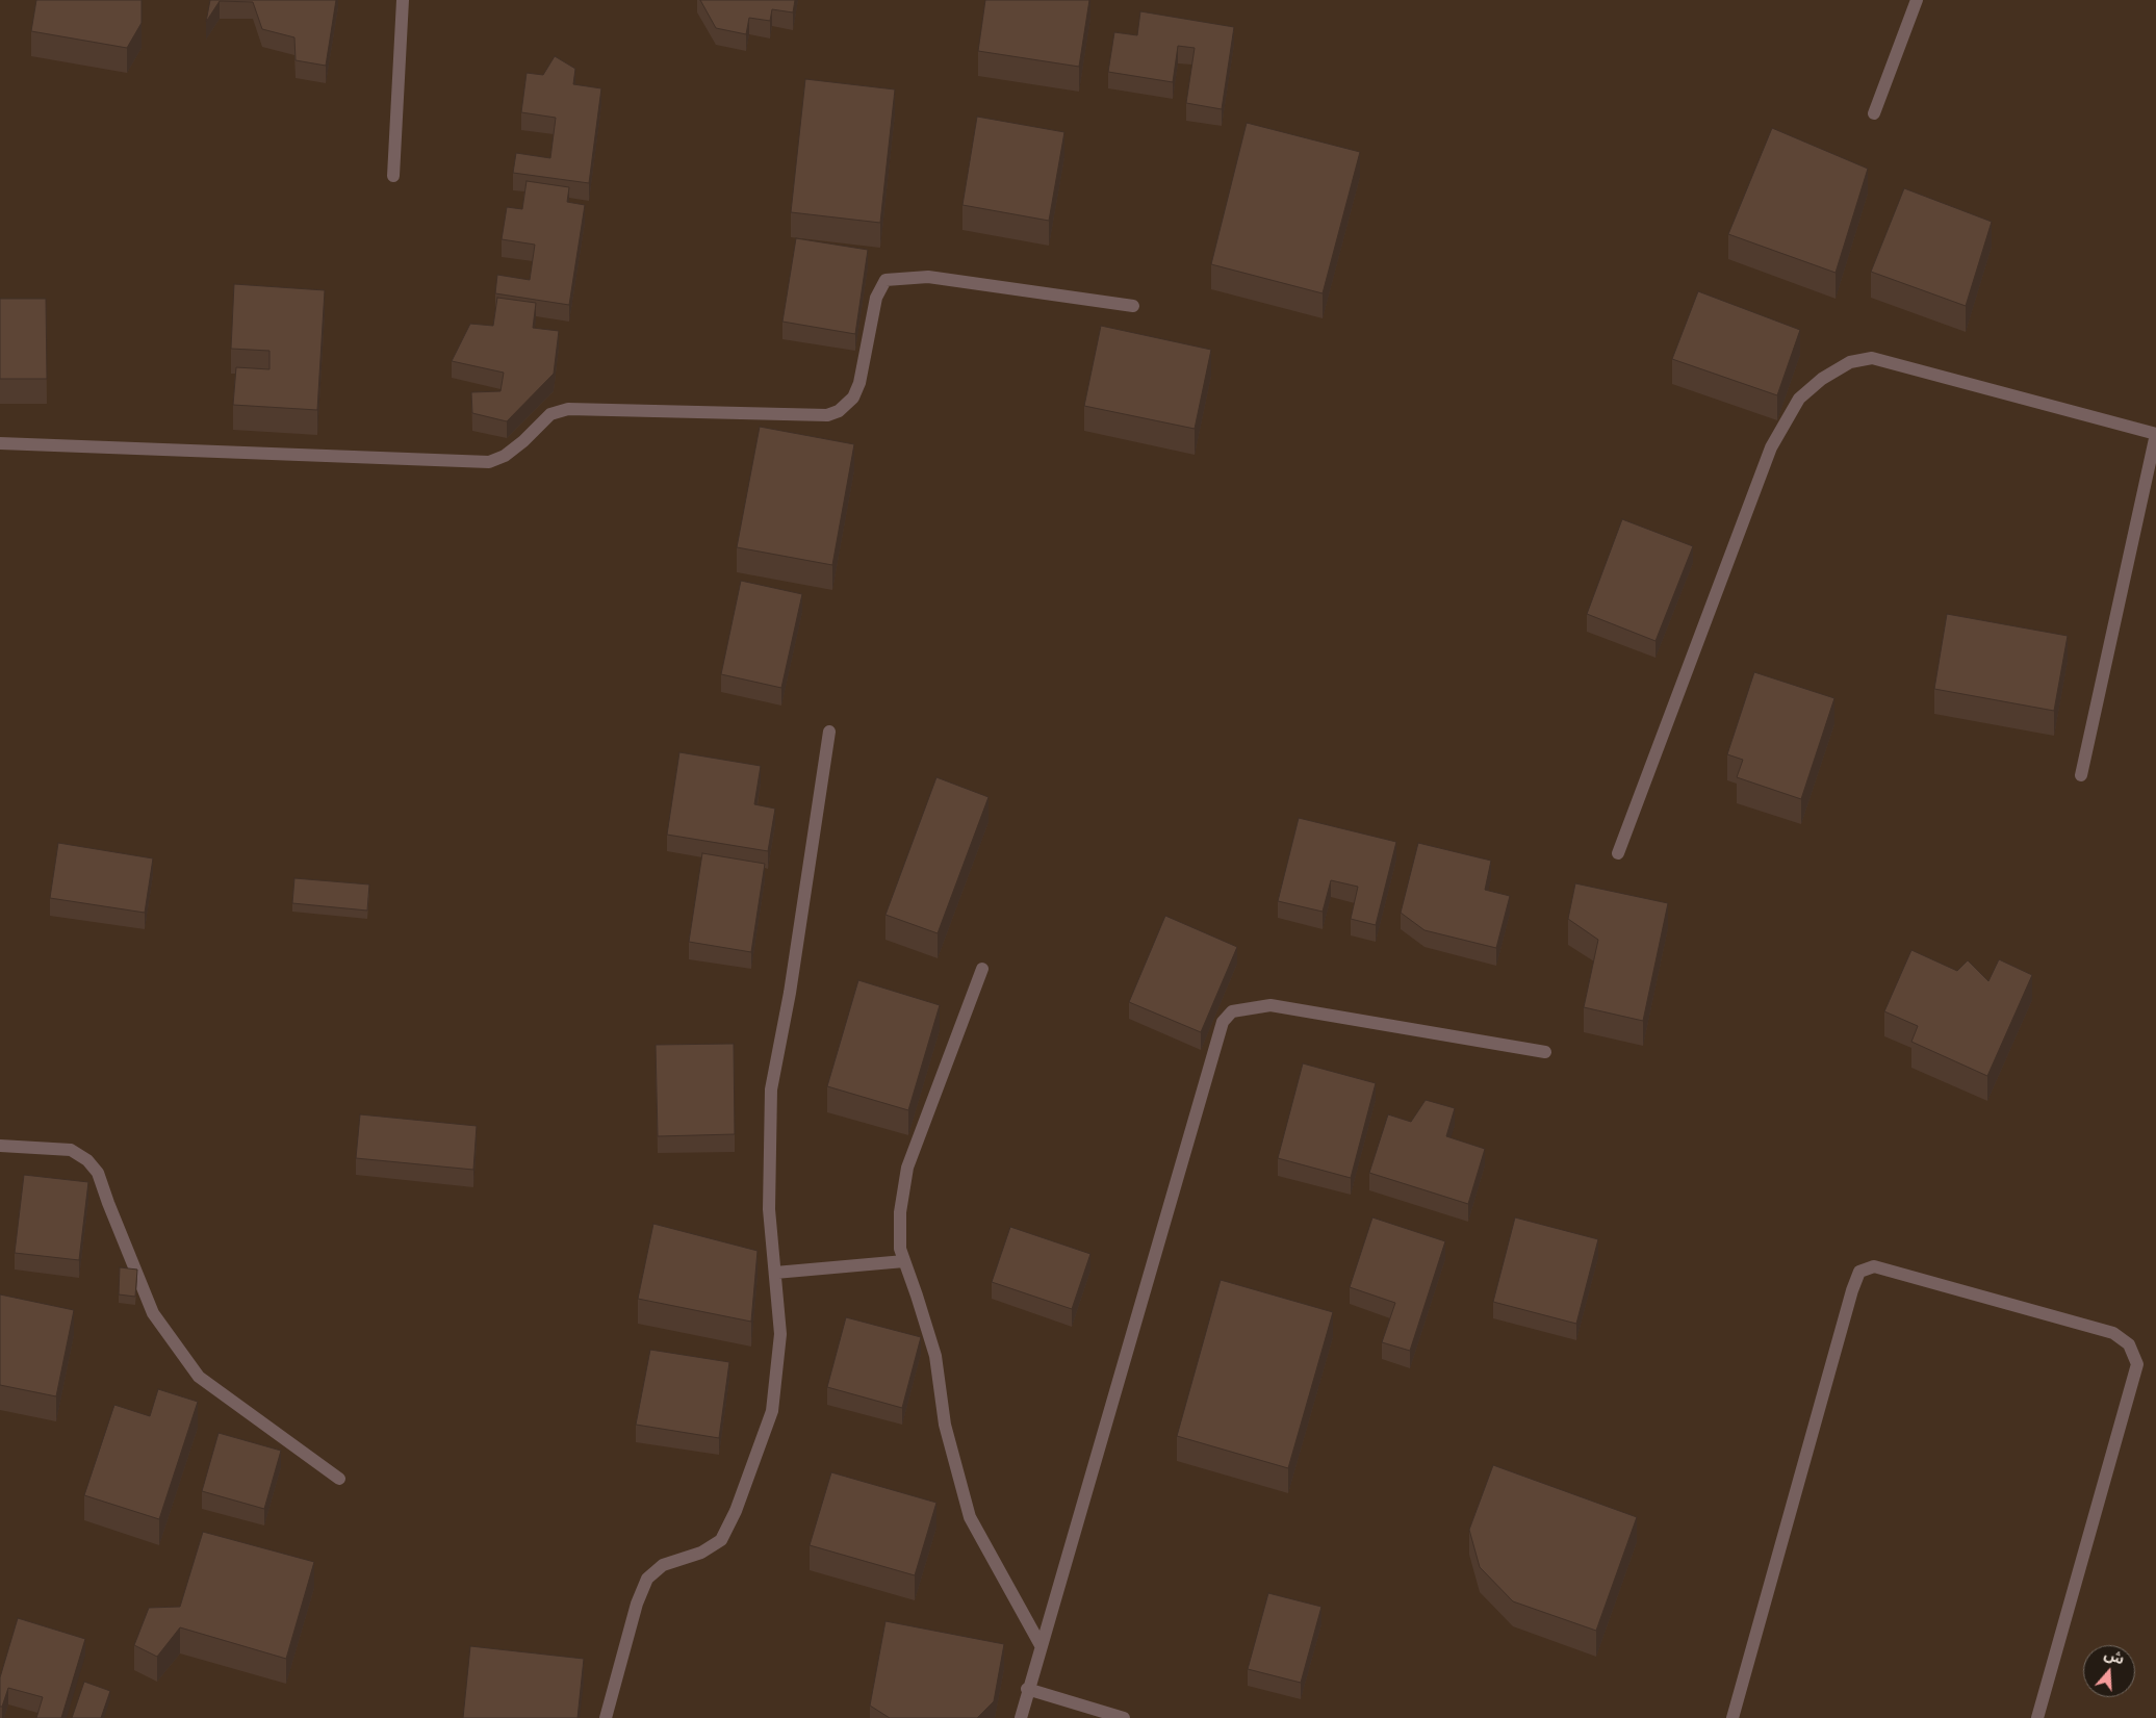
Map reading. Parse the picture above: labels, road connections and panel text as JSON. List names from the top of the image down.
{
  "north": "top"
}
